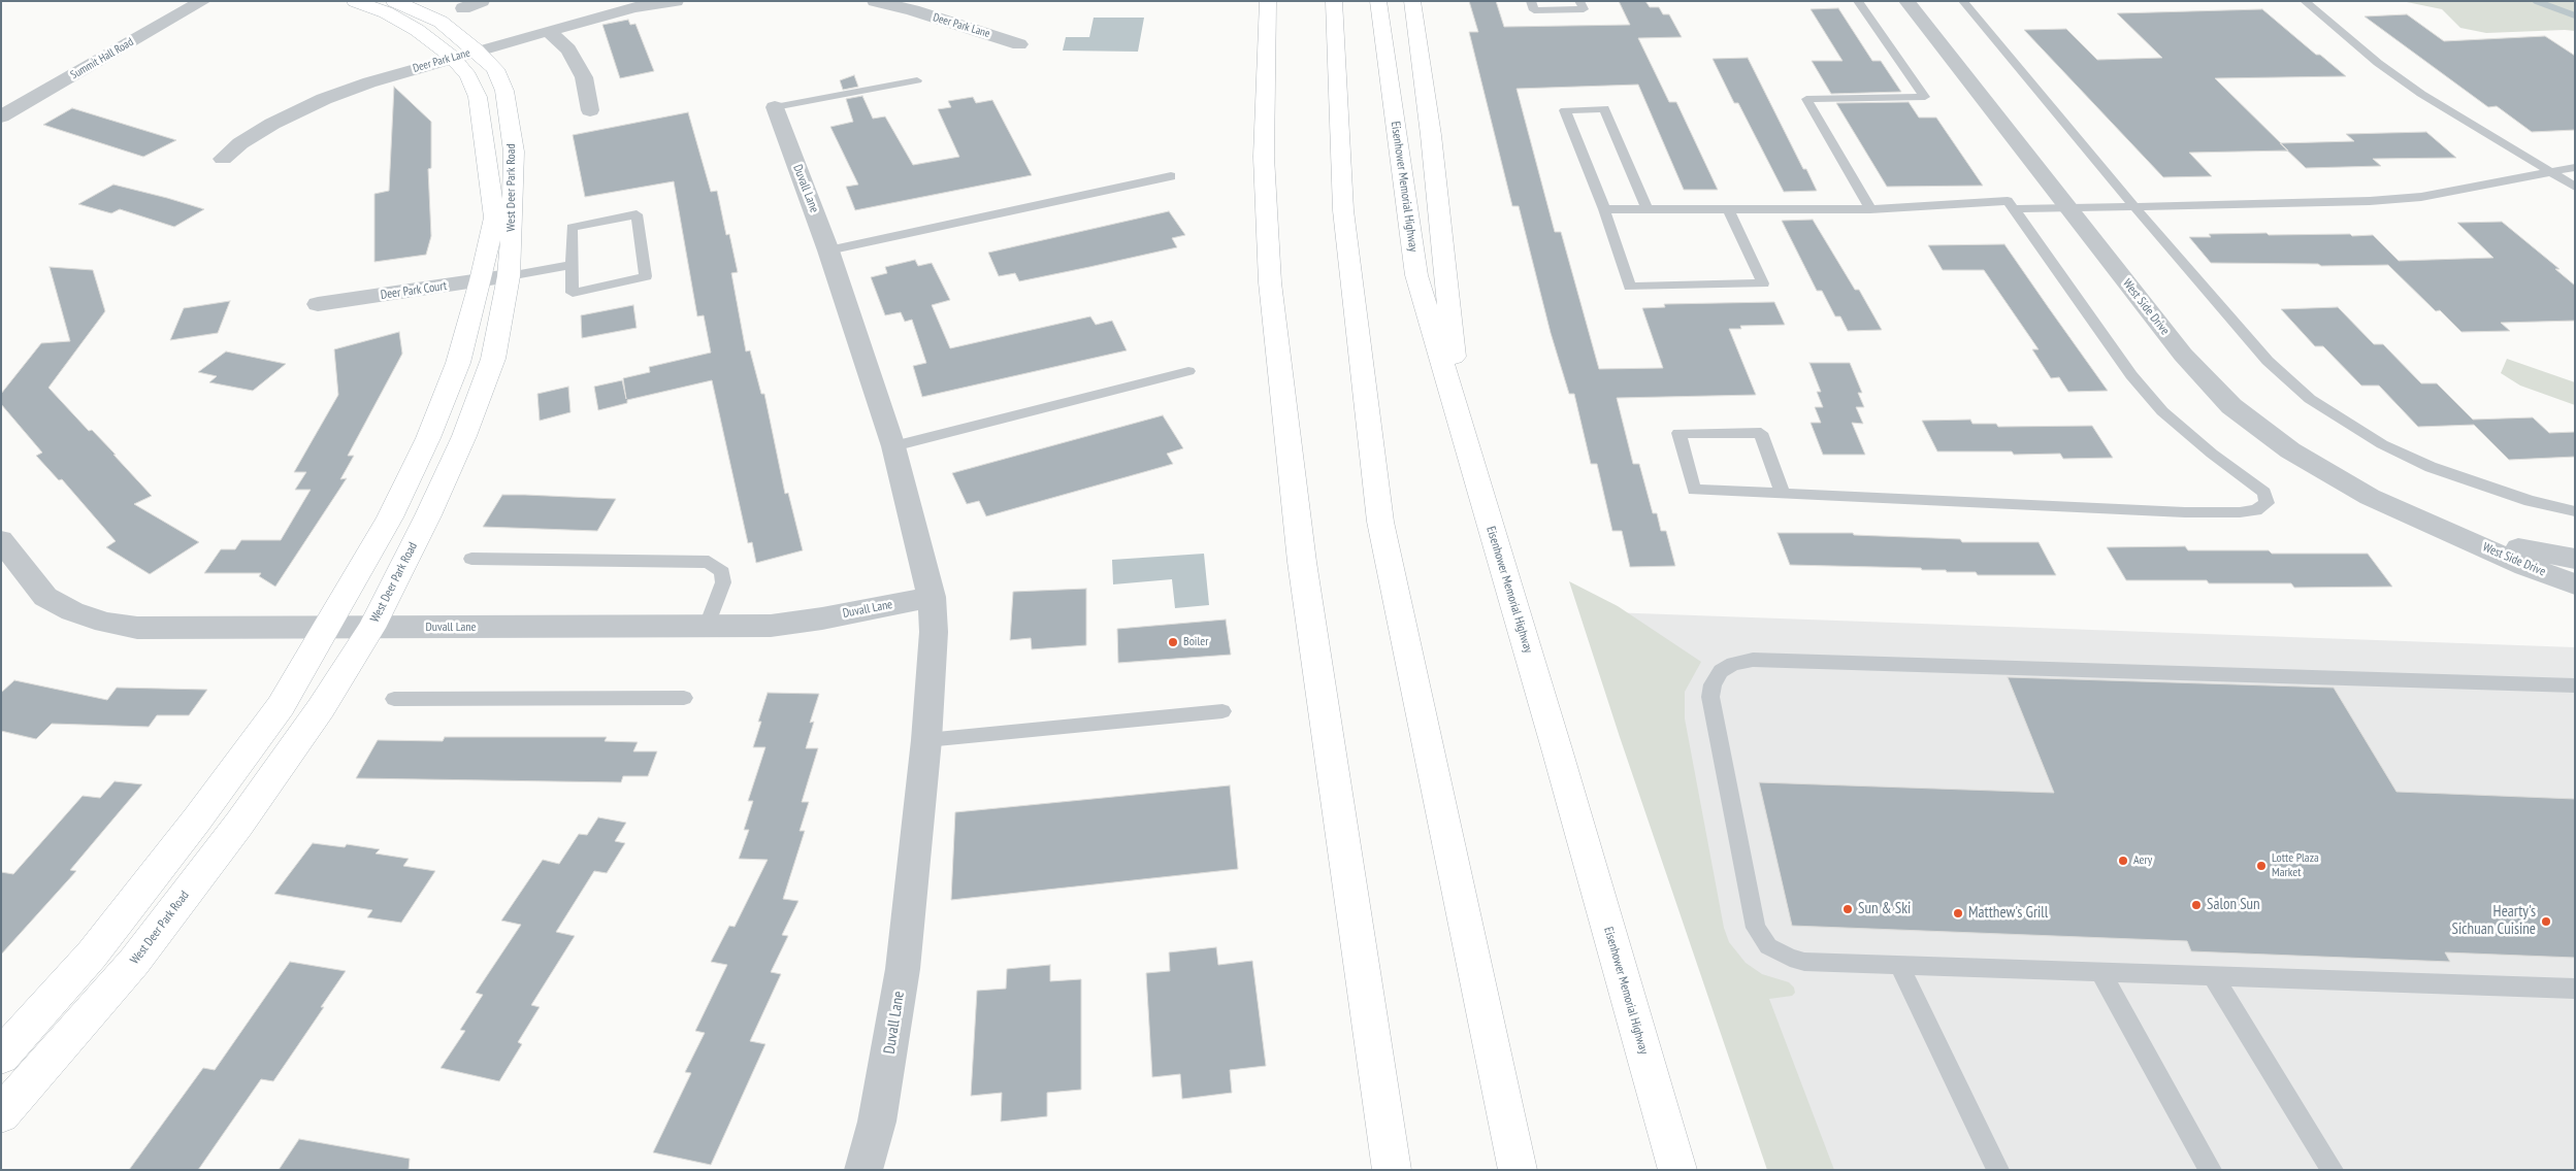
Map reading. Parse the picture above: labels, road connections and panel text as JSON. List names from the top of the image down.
{
  "streets": {
    "main road": ["Eisenhower Memorial Highway", "West Deer Park Road"],
    "street": [
      "Deer Park Lane",
      "Summit Hall Road",
      "Duvall Lane",
      "Deer Park Court",
      "West Side Drive"
    ]
  },
  "crossings": [
    ["Deer Park Lane", "West Deer Park Road"],
    ["West Deer Park Road", "Duvall Lane"],
    ["West Deer Park Road", "Deer Park Court"]
  ],
  "places": [
    "Boiler",
    "Aery",
    "Lotte Plaza Market",
    "Salon Sun",
    "Sun & Ski",
    "Matthew's Grill",
    "Hearty's Sichuan Cuisine"
  ]
}
